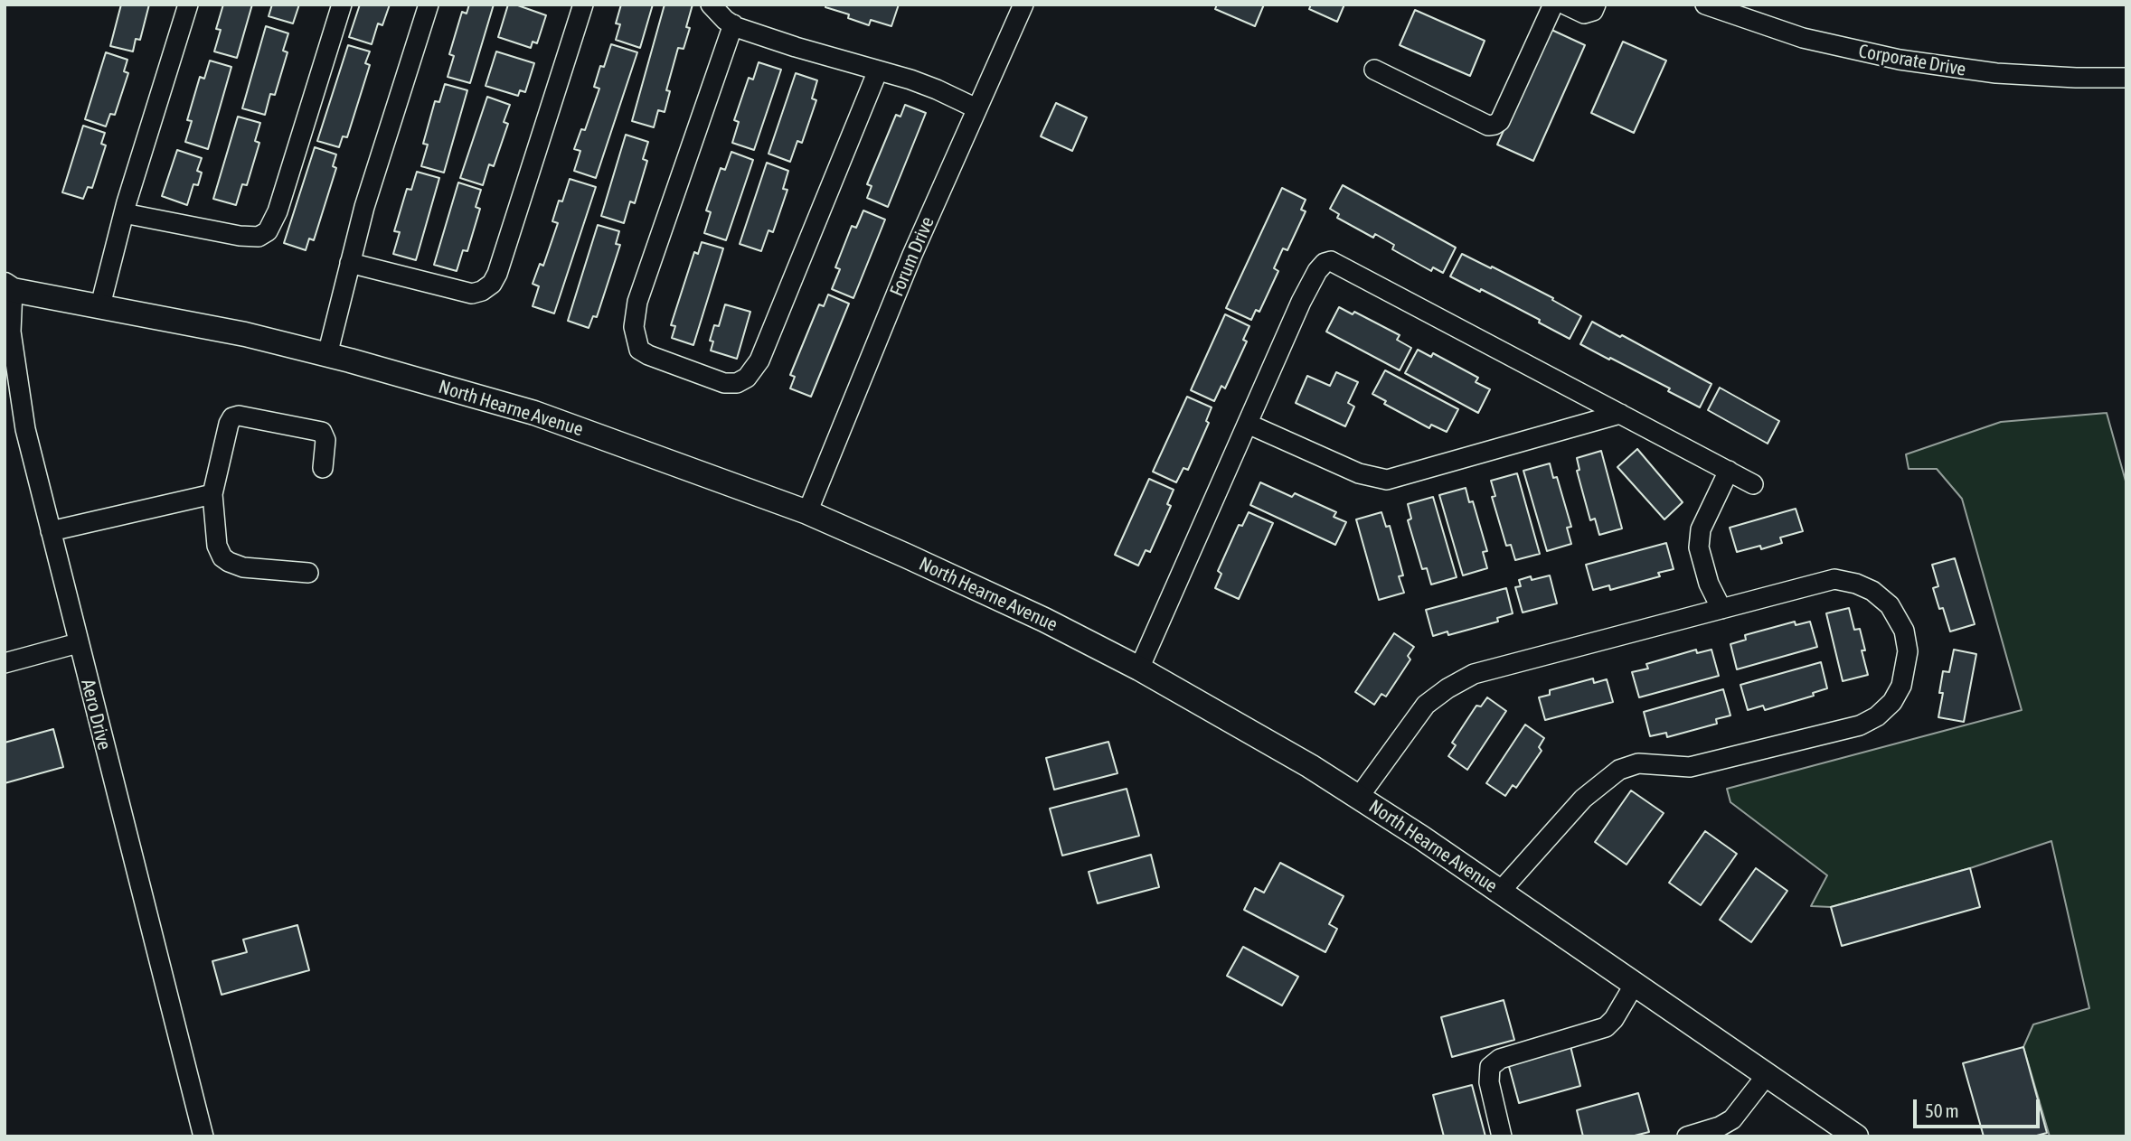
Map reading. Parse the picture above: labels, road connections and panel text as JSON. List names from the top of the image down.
{
  "streets": {
    "main road": ["North Hearne Avenue"],
    "street": ["Corporate Drive", "Forum Drive", "Aero Drive"]
  },
  "crossings": [
    ["Forum Drive", "North Hearne Avenue"],
    ["North Hearne Avenue", "Aero Drive"]
  ],
  "scale_bar": "50 m"
}
